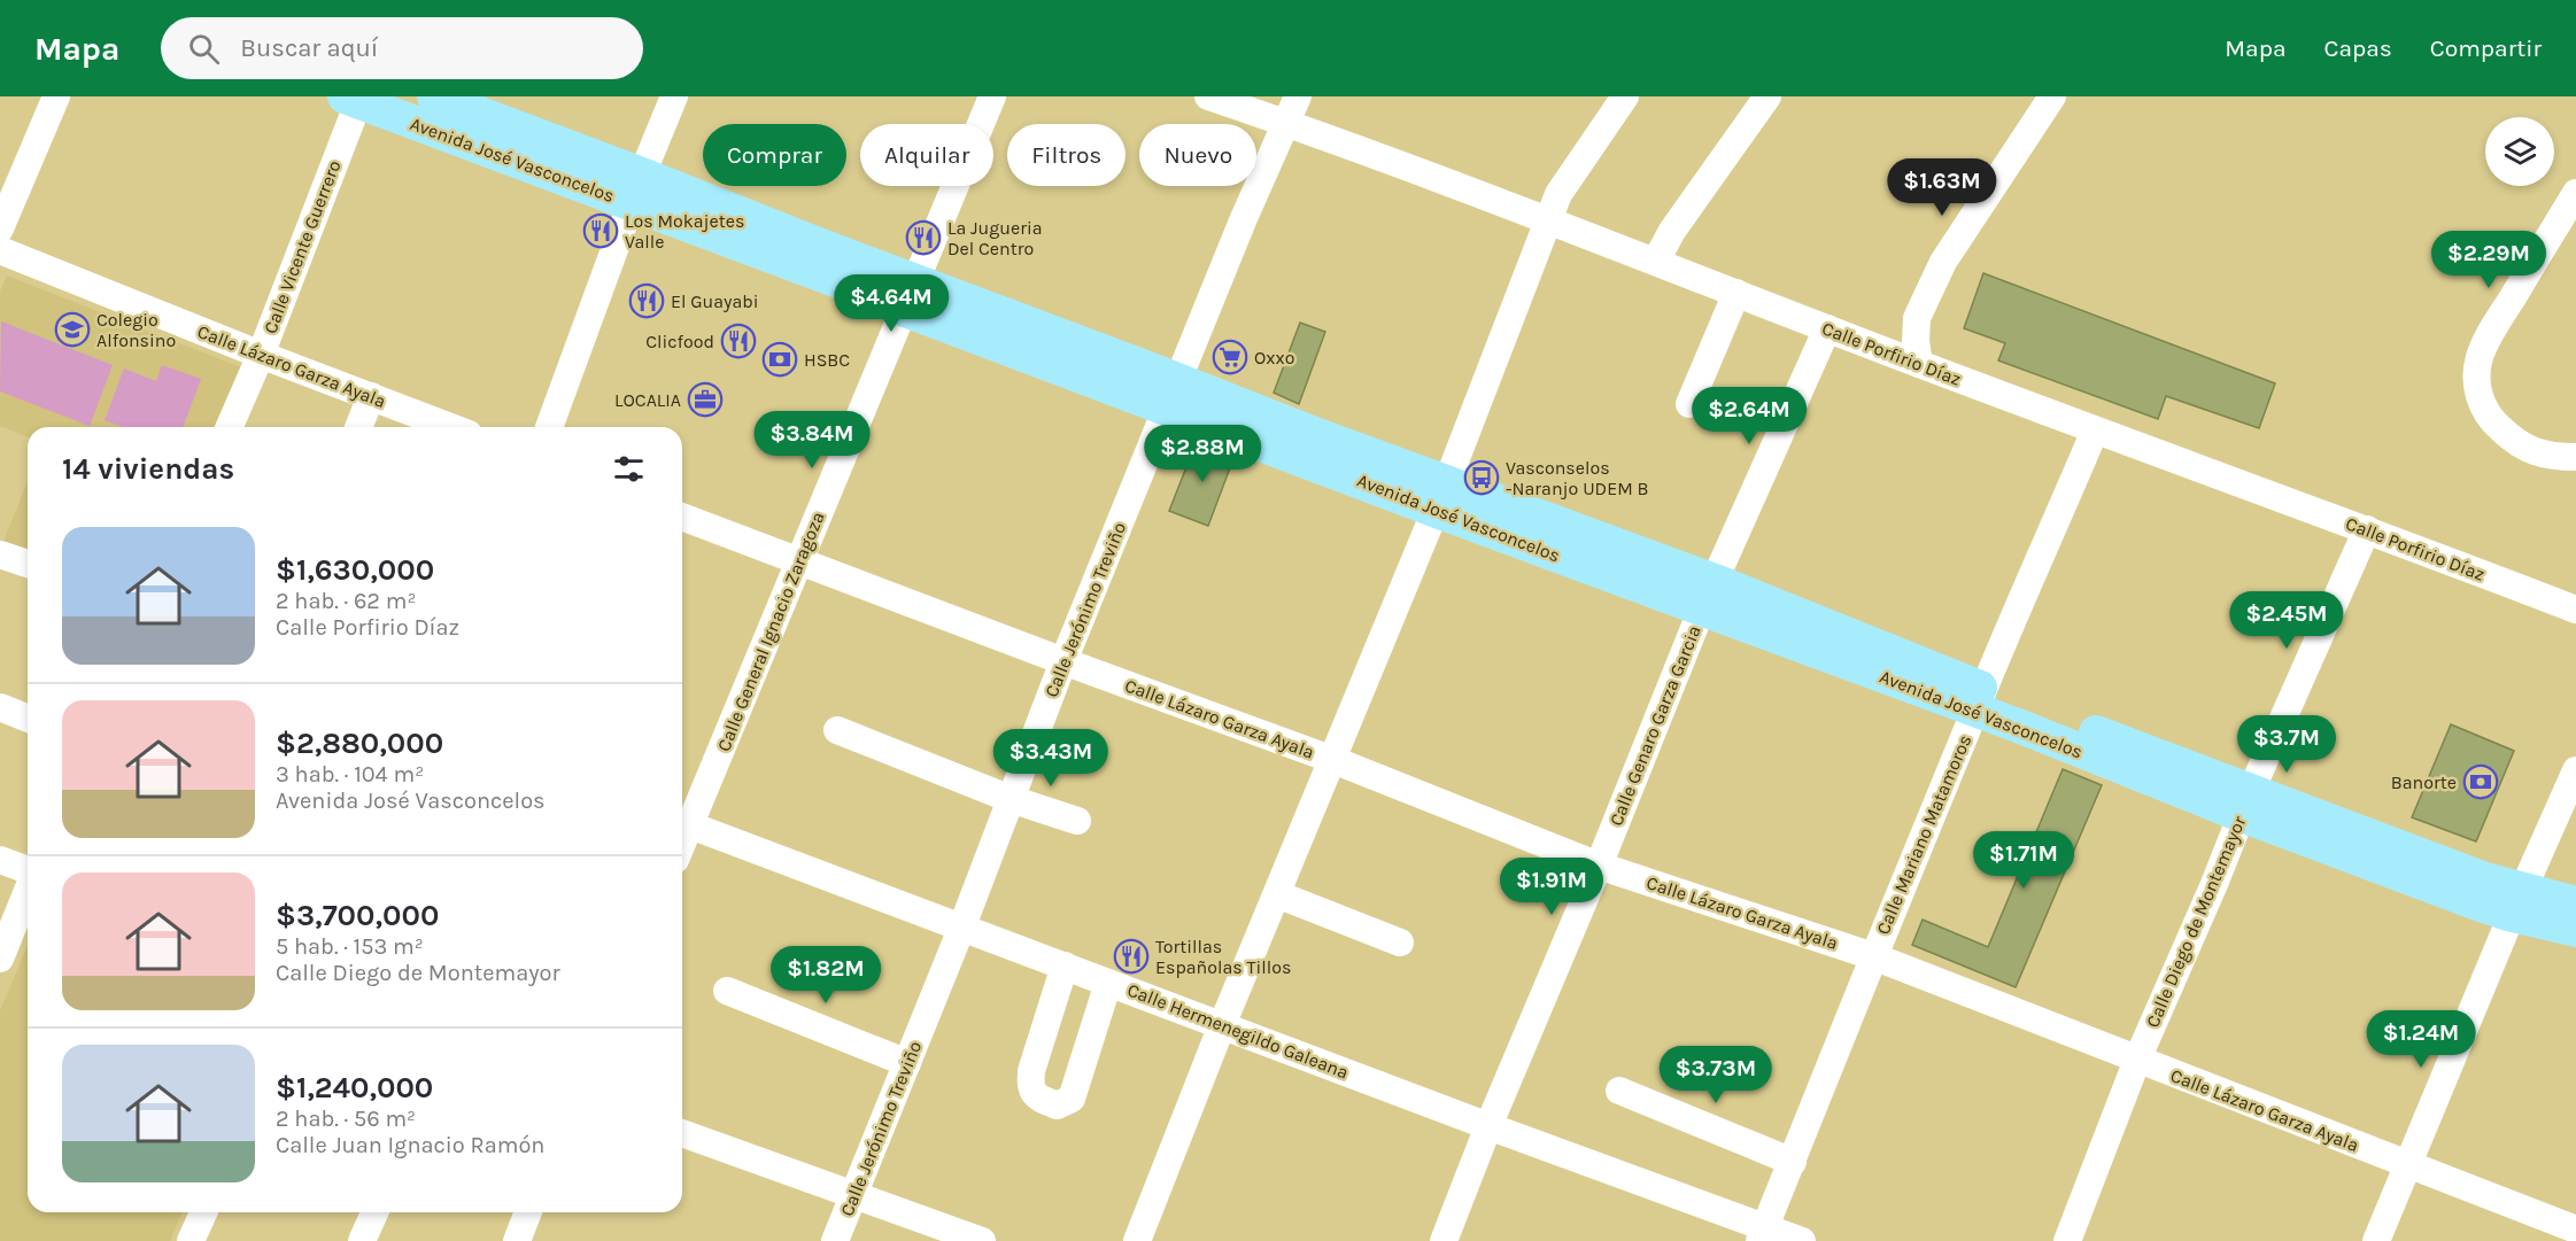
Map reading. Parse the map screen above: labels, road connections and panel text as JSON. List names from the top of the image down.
{
  "streets": {
    "main road": ["Avenida José Vasconcelos"],
    "street": [
      "Calle Vicente Guerrero",
      "Calle Porfirio Díaz",
      "Calle Lázaro Garza Ayala",
      "Calle Jerónimo Treviño",
      "Calle General Ignacio Zaragoza",
      "Calle Genaro Garza Garcia",
      "Calle Mariano Matamoros",
      "Calle Diego de Montemayor",
      "Calle Hermenegildo Galeana"
    ]
  },
  "crossings": [
    ["Avenida José Vasconcelos", "Calle Vicente Guerrero"],
    ["Avenida José Vasconcelos", "Calle Jerónimo Treviño"],
    ["Avenida José Vasconcelos", "Calle General Ignacio Zaragoza"],
    ["Avenida José Vasconcelos", "Calle Genaro Garza Garcia"],
    ["Avenida José Vasconcelos", "Calle Mariano Matamoros"],
    ["Avenida José Vasconcelos", "Calle Diego de Montemayor"],
    ["Calle Vicente Guerrero", "Calle Lázaro Garza Ayala"],
    ["Calle Porfirio Díaz", "Calle Jerónimo Treviño"],
    ["Calle Porfirio Díaz", "Calle Genaro Garza Garcia"],
    ["Calle Porfirio Díaz", "Calle Mariano Matamoros"],
    ["Calle Porfirio Díaz", "Calle Diego de Montemayor"],
    ["Calle Lázaro Garza Ayala", "Calle Jerónimo Treviño"],
    ["Calle Lázaro Garza Ayala", "Calle General Ignacio Zaragoza"],
    ["Calle Lázaro Garza Ayala", "Calle Genaro Garza Garcia"],
    ["Calle Lázaro Garza Ayala", "Calle Mariano Matamoros"],
    ["Calle Lázaro Garza Ayala", "Calle Diego de Montemayor"],
    ["Calle Jerónimo Treviño", "Calle Hermenegildo Galeana"],
    ["Calle General Ignacio Zaragoza", "Calle Hermenegildo Galeana"],
    ["Calle Genaro Garza Garcia", "Calle Hermenegildo Galeana"],
    ["Calle Mariano Matamoros", "Calle Hermenegildo Galeana"]
  ],
  "places": {
    "restaurant": [
      "Los Mokajetes Valle",
      "La Jugueria Del Centro",
      "El Guayabi",
      "Clicfood",
      "Tortillas Españolas Tillos"
    ],
    "school or university": ["Colegio Alfonsino"],
    "supermarket": ["Oxxo"],
    "bank": ["HSBC", "Banorte"],
    "office": ["LOCALIA"],
    "bus stop": ["Vasconselos -Naranjo UDEM B"]
  },
  "page": {
    "header": "Mapa",
    "search": "Buscar aquí",
    "nav": ["Mapa", "Capas", "Compartir"],
    "chip": [
      "Comprar",
      "Alquilar",
      "Filtros",
      "Nuevo"
    ],
    "price": [
      "$1.63M",
      "$2.29M",
      "$4.64M",
      "$2.64M",
      "$3.84M",
      "$2.88M",
      "$2.45M",
      "$3.7M",
      "$3.43M",
      "$1.71M",
      "$1.91M",
      "$1.82M",
      "$1.24M",
      "$3.73M"
    ],
    "heading": "14 viviendas",
    "list": [
      {
        "name": "$1,630,000",
        "note": "2 hab. · 62 m² · Calle Porfirio Díaz"
      },
      {
        "name": "$2,880,000",
        "note": "3 hab. · 104 m² · Avenida José Vasconcelos"
      },
      {
        "name": "$3,700,000",
        "note": "5 hab. · 153 m² · Calle Diego de Montemayor"
      },
      {
        "name": "$1,240,000",
        "note": "2 hab. · 56 m² · Calle Juan Ignacio Ramón"
      }
    ]
  }
}
